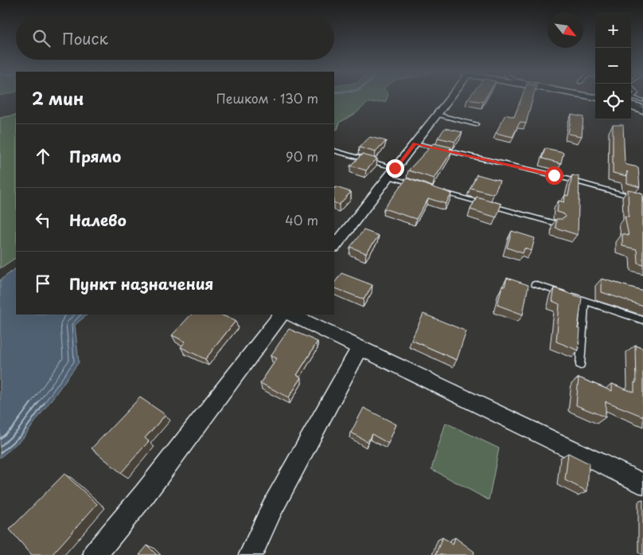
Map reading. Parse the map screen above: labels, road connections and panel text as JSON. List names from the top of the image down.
{
  "north": "bottom right",
  "page": {
    "map_buttons": ["+", "−"],
    "search": "Поиск",
    "heading": ["2 мин", "Пешком · 130 m"],
    "list": [
      ["Прямо", "90 m"],
      ["Налево", "40 m"],
      "Пункт назначения"
    ]
  }
}
